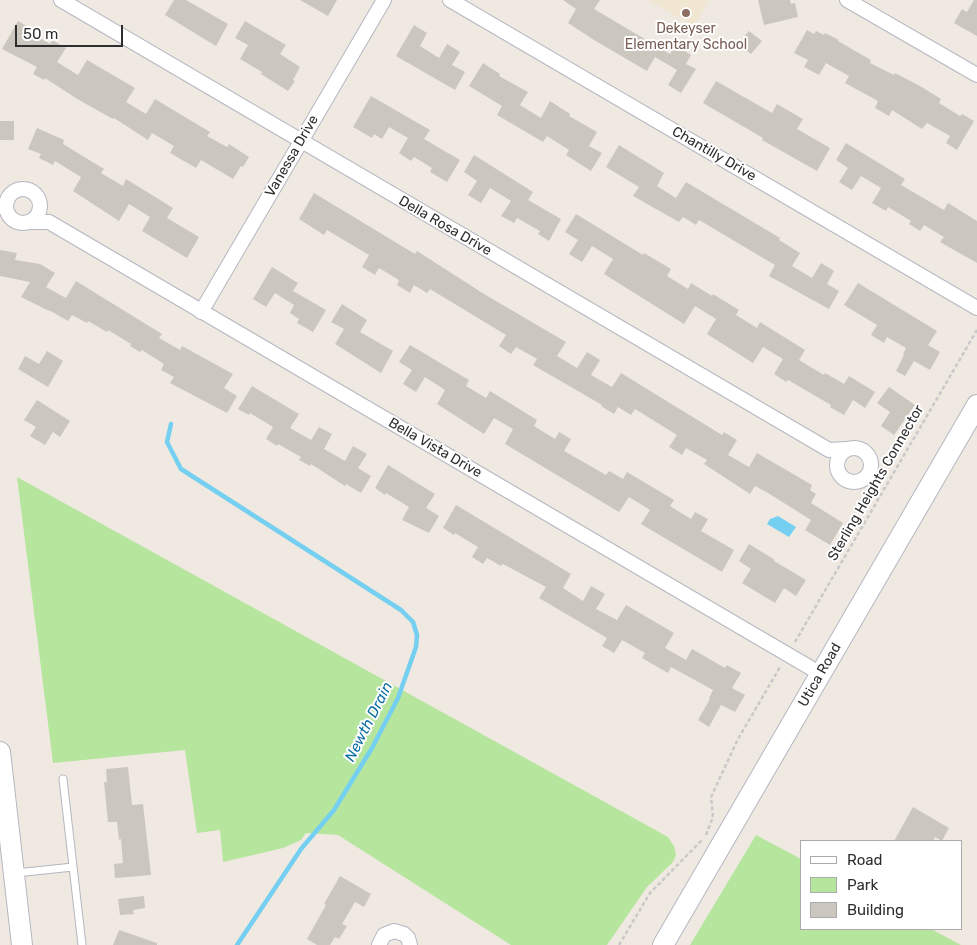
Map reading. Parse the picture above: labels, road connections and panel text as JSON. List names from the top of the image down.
{
  "streets": {
    "street": [
      "Chantilly Drive",
      "Vanessa Drive",
      "Della Rosa Drive",
      "Bella Vista Drive",
      "Utica Road"
    ],
    "path": ["Sterling Heights Connector"]
  },
  "crossings": [
    ["Vanessa Drive", "Della Rosa Drive"],
    ["Vanessa Drive", "Bella Vista Drive"],
    ["Bella Vista Drive", "Utica Road"]
  ],
  "water": ["Newth Drain"],
  "places": ["Dekeyser Elementary School"],
  "legend": ["Road", "Park", "Building"],
  "scale_bar": "50 m"
}
